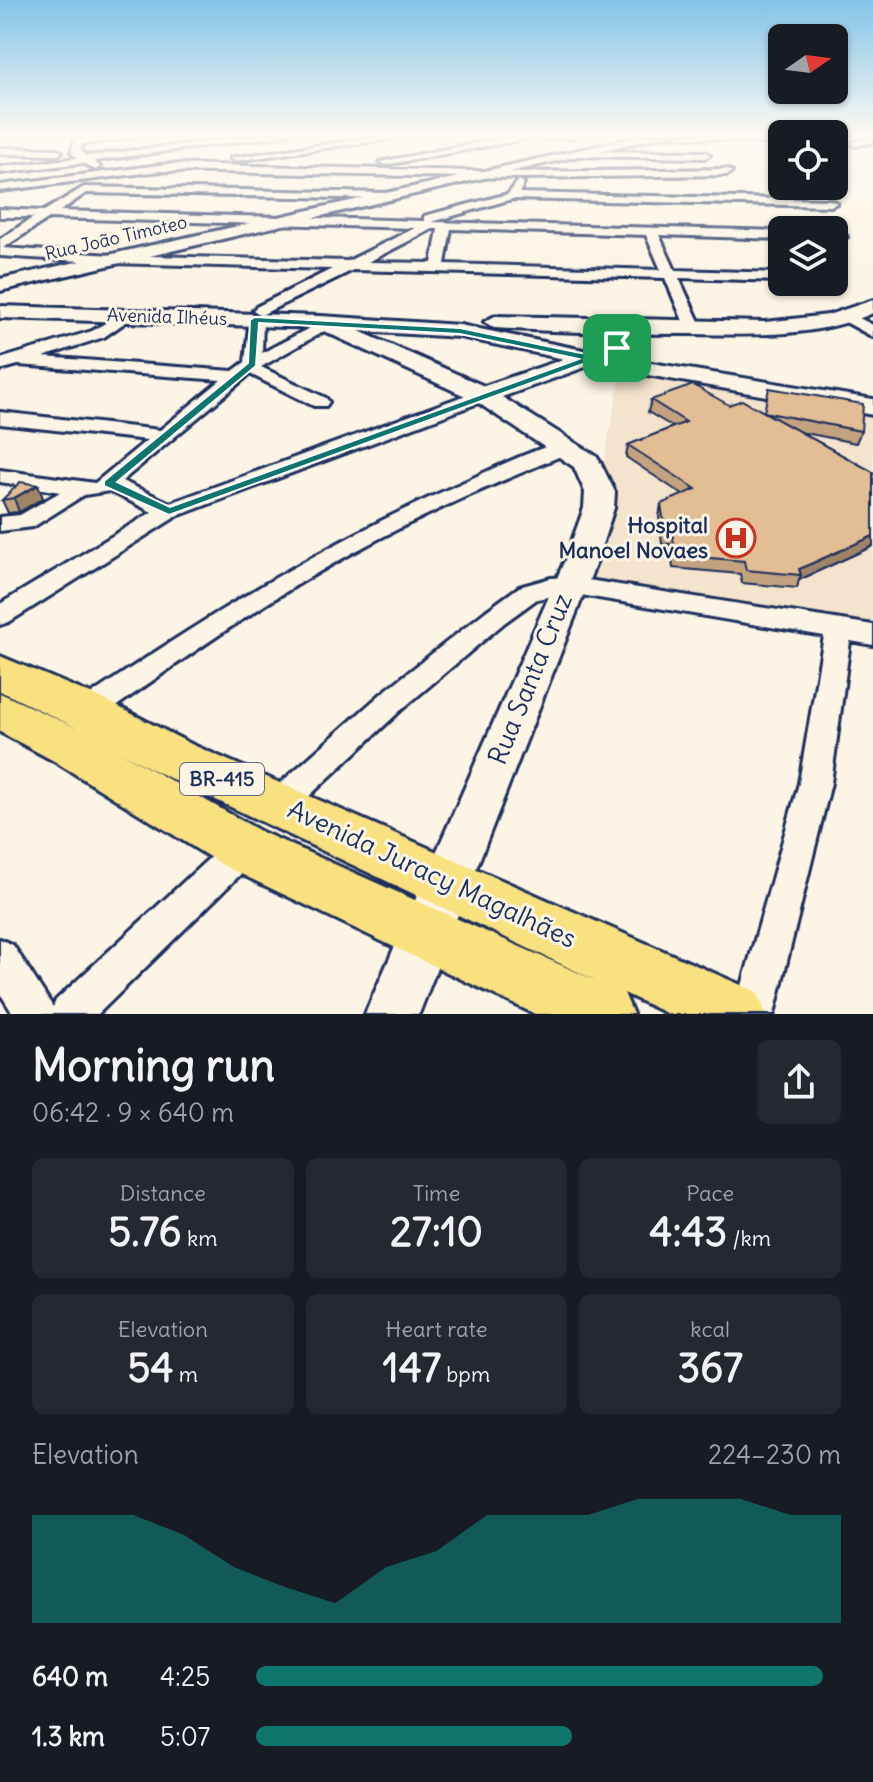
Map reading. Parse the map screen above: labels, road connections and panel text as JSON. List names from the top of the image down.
{
  "streets": {
    "main road": [
      "Rua João Timoteo",
      "Avenida Ilhéus",
      "Rua Santa Cruz",
      "BR-415",
      "Avenida Juracy Magalhães"
    ]
  },
  "crossings": [
    ["Rua Santa Cruz", "BR-415"],
    ["Rua Santa Cruz", "Avenida Juracy Magalhães"]
  ],
  "places": {
    "hospital": ["Hospital Manoel Novaes"]
  },
  "north": "right",
  "page": {
    "heading": ["Morning run", "06:42 · 9 × 640 m"],
    "stats": [
      ["Distance", "5.76 km"],
      ["Time", "27:10"],
      ["Pace", "4:43 /km"],
      ["Elevation", "54 m"],
      ["Heart rate", "147 bpm"],
      ["kcal", "367"]
    ],
    "chart": ["Elevation", "224–230 m"],
    "list": [
      {
        "name": "640 m",
        "note": "4:25"
      },
      {
        "name": "1.3 km",
        "note": "5:07"
      }
    ]
  }
}
